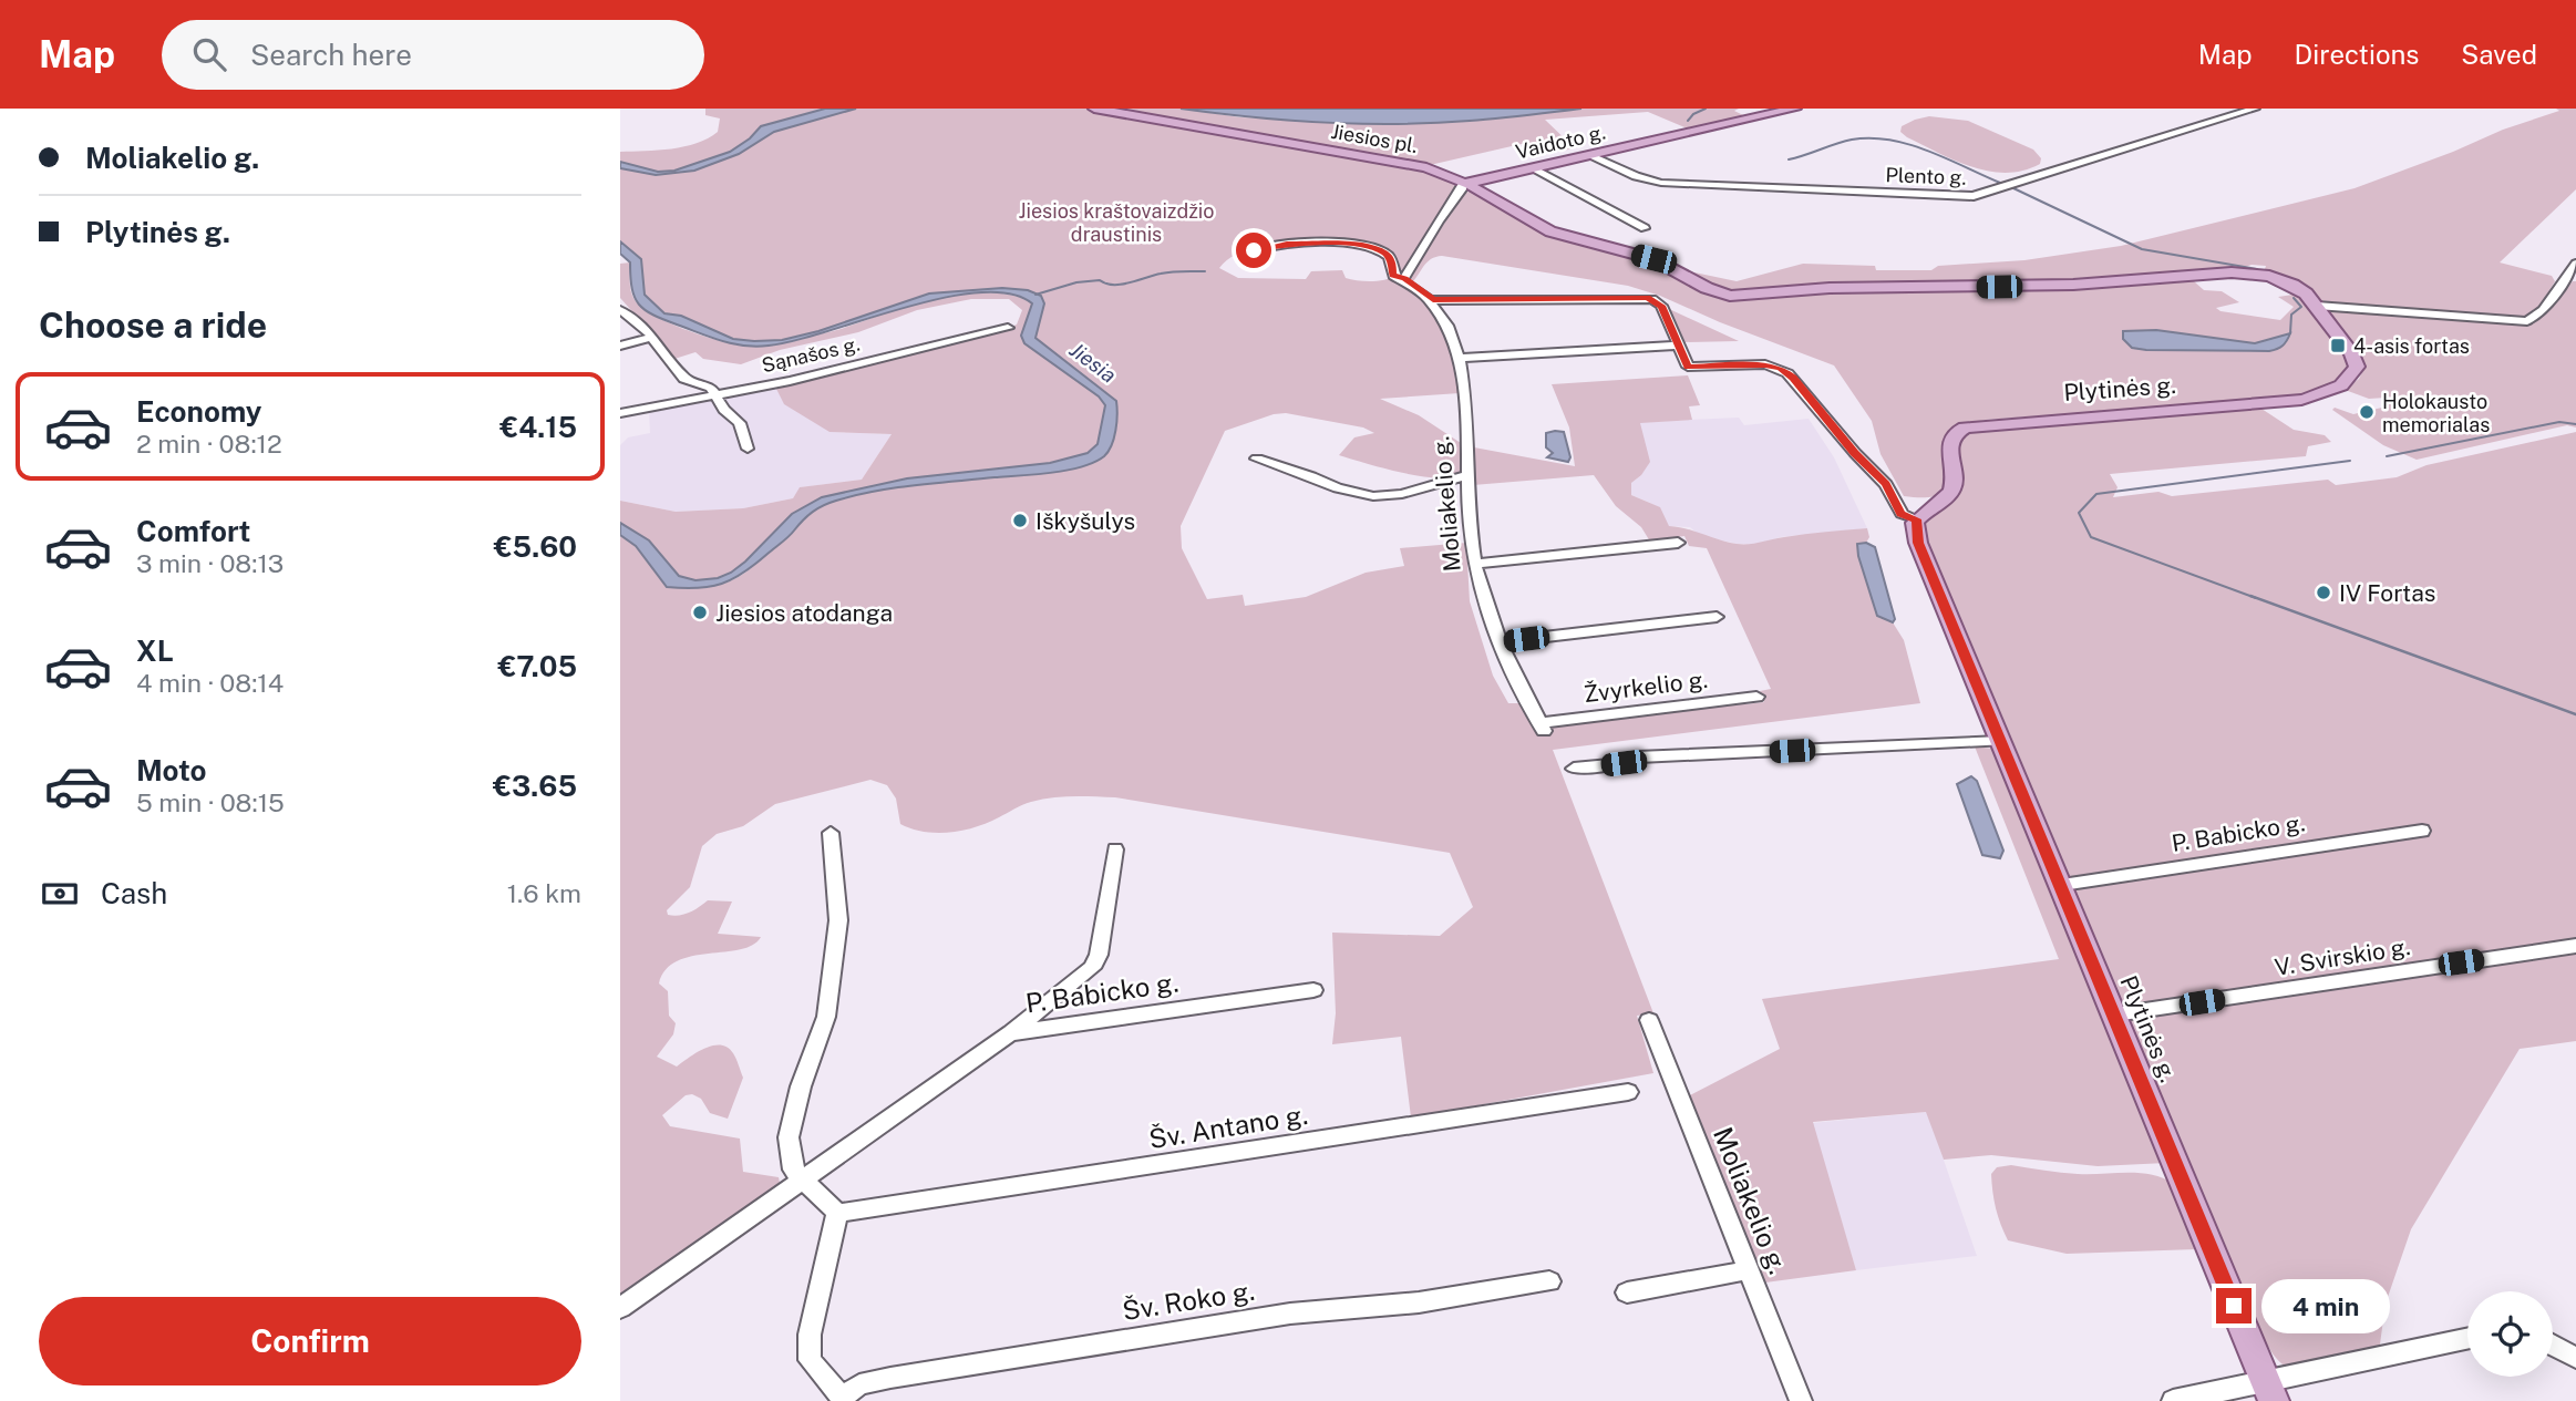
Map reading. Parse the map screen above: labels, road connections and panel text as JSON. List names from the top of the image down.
{
  "streets": {
    "main road": ["Jiesios pl.", "Vaidoto g.", "Plytinės g."],
    "street": [
      "Plento g.",
      "Sąnašos g.",
      "Moliakelio g.",
      "Žvyrkelio g.",
      "P. Babicko g.",
      "V. Svirskio g.",
      "Šv. Antano g.",
      "Šv. Roko g."
    ]
  },
  "crossings": [
    ["Jiesios pl.", "Vaidoto g."],
    ["Jiesios pl.", "Plytinės g."],
    ["Vaidoto g.", "Plento g."],
    ["Vaidoto g.", "Plytinės g."],
    ["Plytinės g.", "P. Babicko g."],
    ["Plytinės g.", "V. Svirskio g."],
    ["Moliakelio g.", "Žvyrkelio g."]
  ],
  "water": ["Jiesia"],
  "parks": ["Jiesios kraštovaizdžio draustinis"],
  "places": {
    "transit": ["4-asis fortas"],
    "other": [
      "Holokausto memorialas",
      "Iškyšulys",
      "IV Fortas",
      "Jiesios atodanga"
    ]
  },
  "page": {
    "header": "Map",
    "search": "Search here",
    "nav": ["Map", "Directions", "Saved"],
    "banner": ["Moliakelio g.", "Plytinės g."],
    "heading": "Choose a ride",
    "list": [
      {
        "name": "Economy",
        "note": "2 min · 08:12",
        "value": "€4.15"
      },
      {
        "name": "Comfort",
        "note": "3 min · 08:13",
        "value": "€5.60"
      },
      {
        "name": "XL",
        "note": "4 min · 08:14",
        "value": "€7.05"
      },
      {
        "name": "Moto",
        "note": "5 min · 08:15",
        "value": "€3.65"
      }
    ],
    "pay": ["Cash", "1.6 km"],
    "bubble": "4 min",
    "buttons": "Confirm"
  }
}
